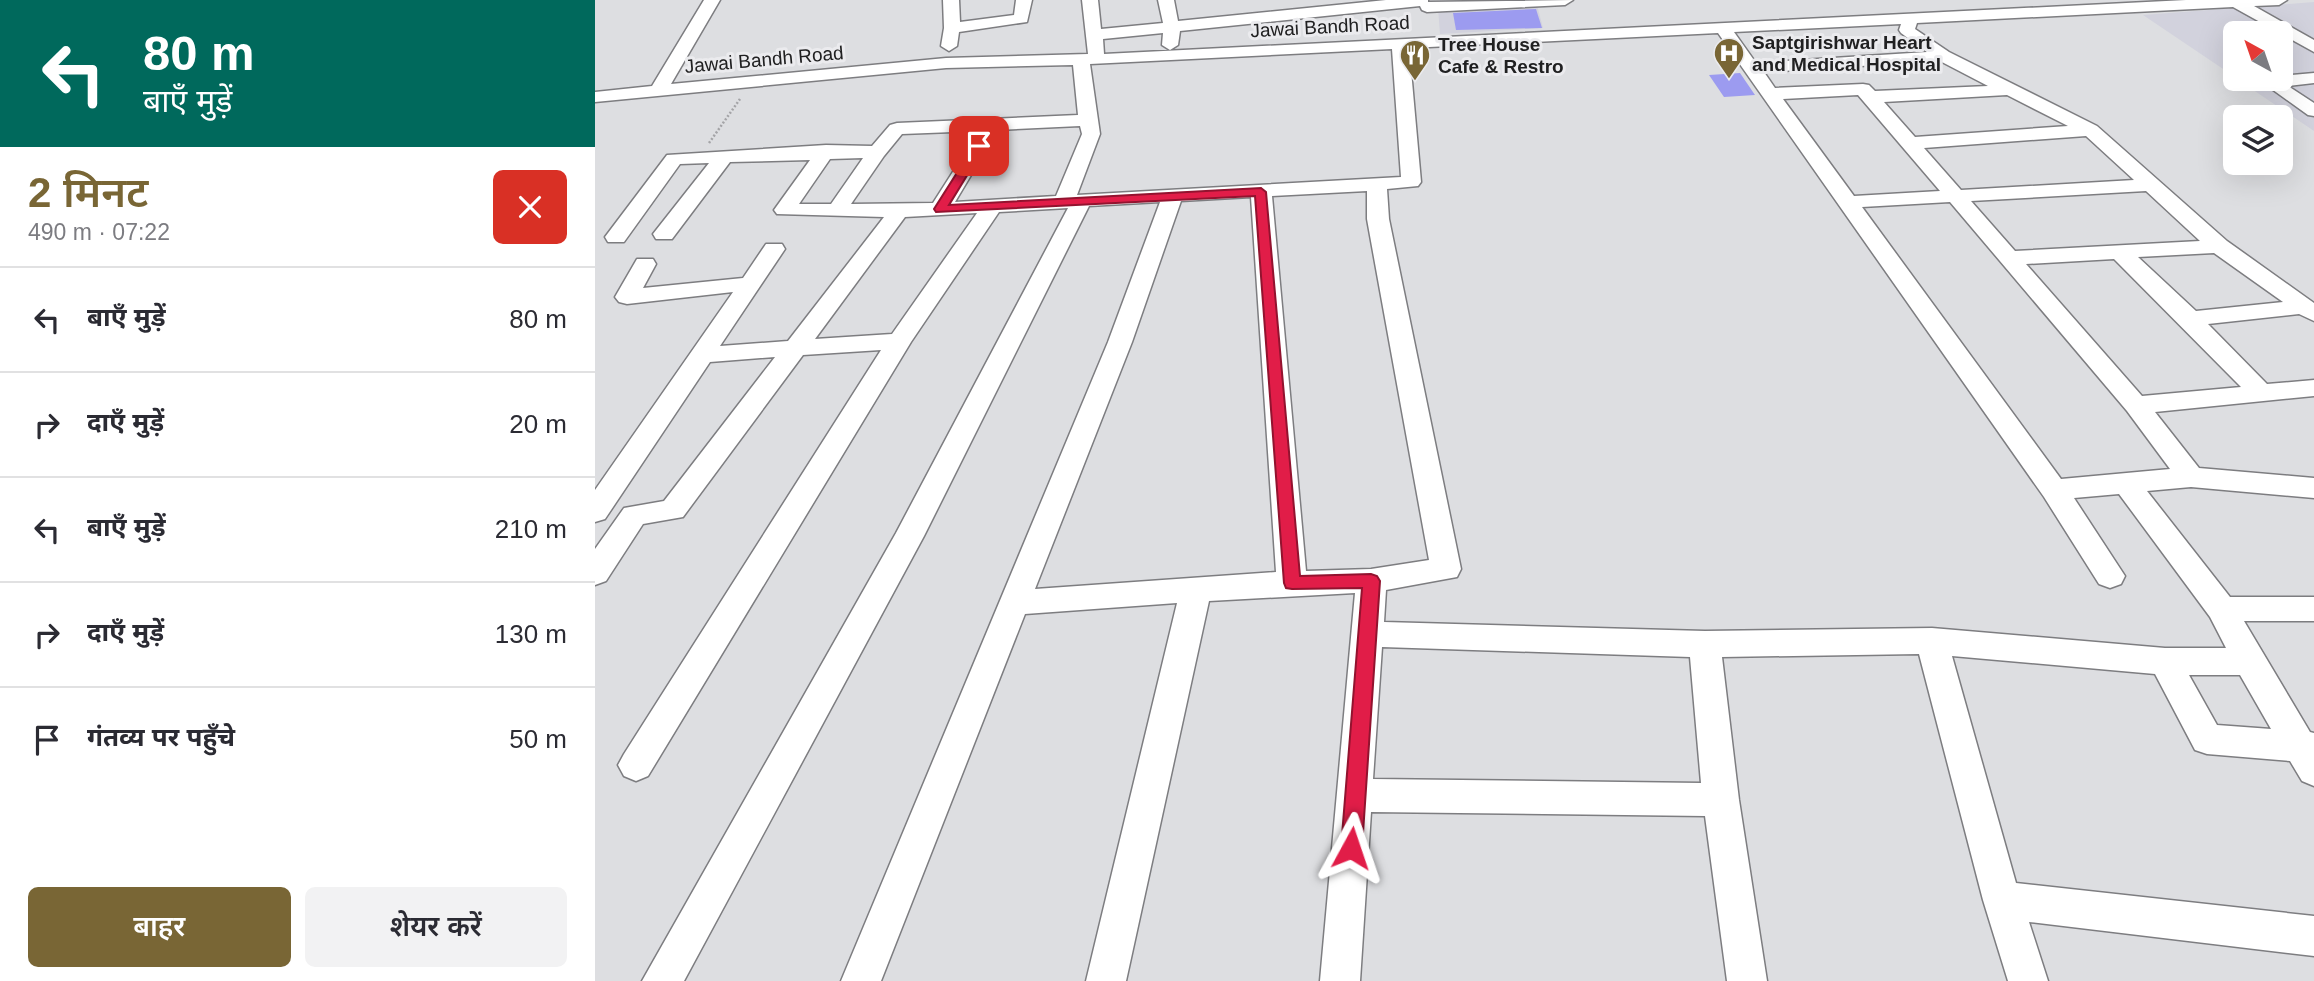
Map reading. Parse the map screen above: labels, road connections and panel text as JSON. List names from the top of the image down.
{
  "streets": {
    "street": ["Jawai Bandh Road"]
  },
  "places": {
    "hospital": ["Saptgirishwar Heart and Medical Hospital"],
    "restaurant": ["Tree House Cafe & Restro"]
  },
  "north": "top left",
  "page": {
    "turn": ["80 m", "बाएँ मुड़ें"],
    "heading": ["2 मिनट", "490 m · 07:22"],
    "list": [
      {
        "name": "बाएँ मुड़ें",
        "value": "80 m"
      },
      {
        "name": "दाएँ मुड़ें",
        "value": "20 m"
      },
      {
        "name": "बाएँ मुड़ें",
        "value": "210 m"
      },
      {
        "name": "दाएँ मुड़ें",
        "value": "130 m"
      },
      {
        "name": "गंतव्य पर पहुँचे",
        "value": "50 m"
      }
    ],
    "buttons": ["बाहर", "शेयर करें"]
  }
}
